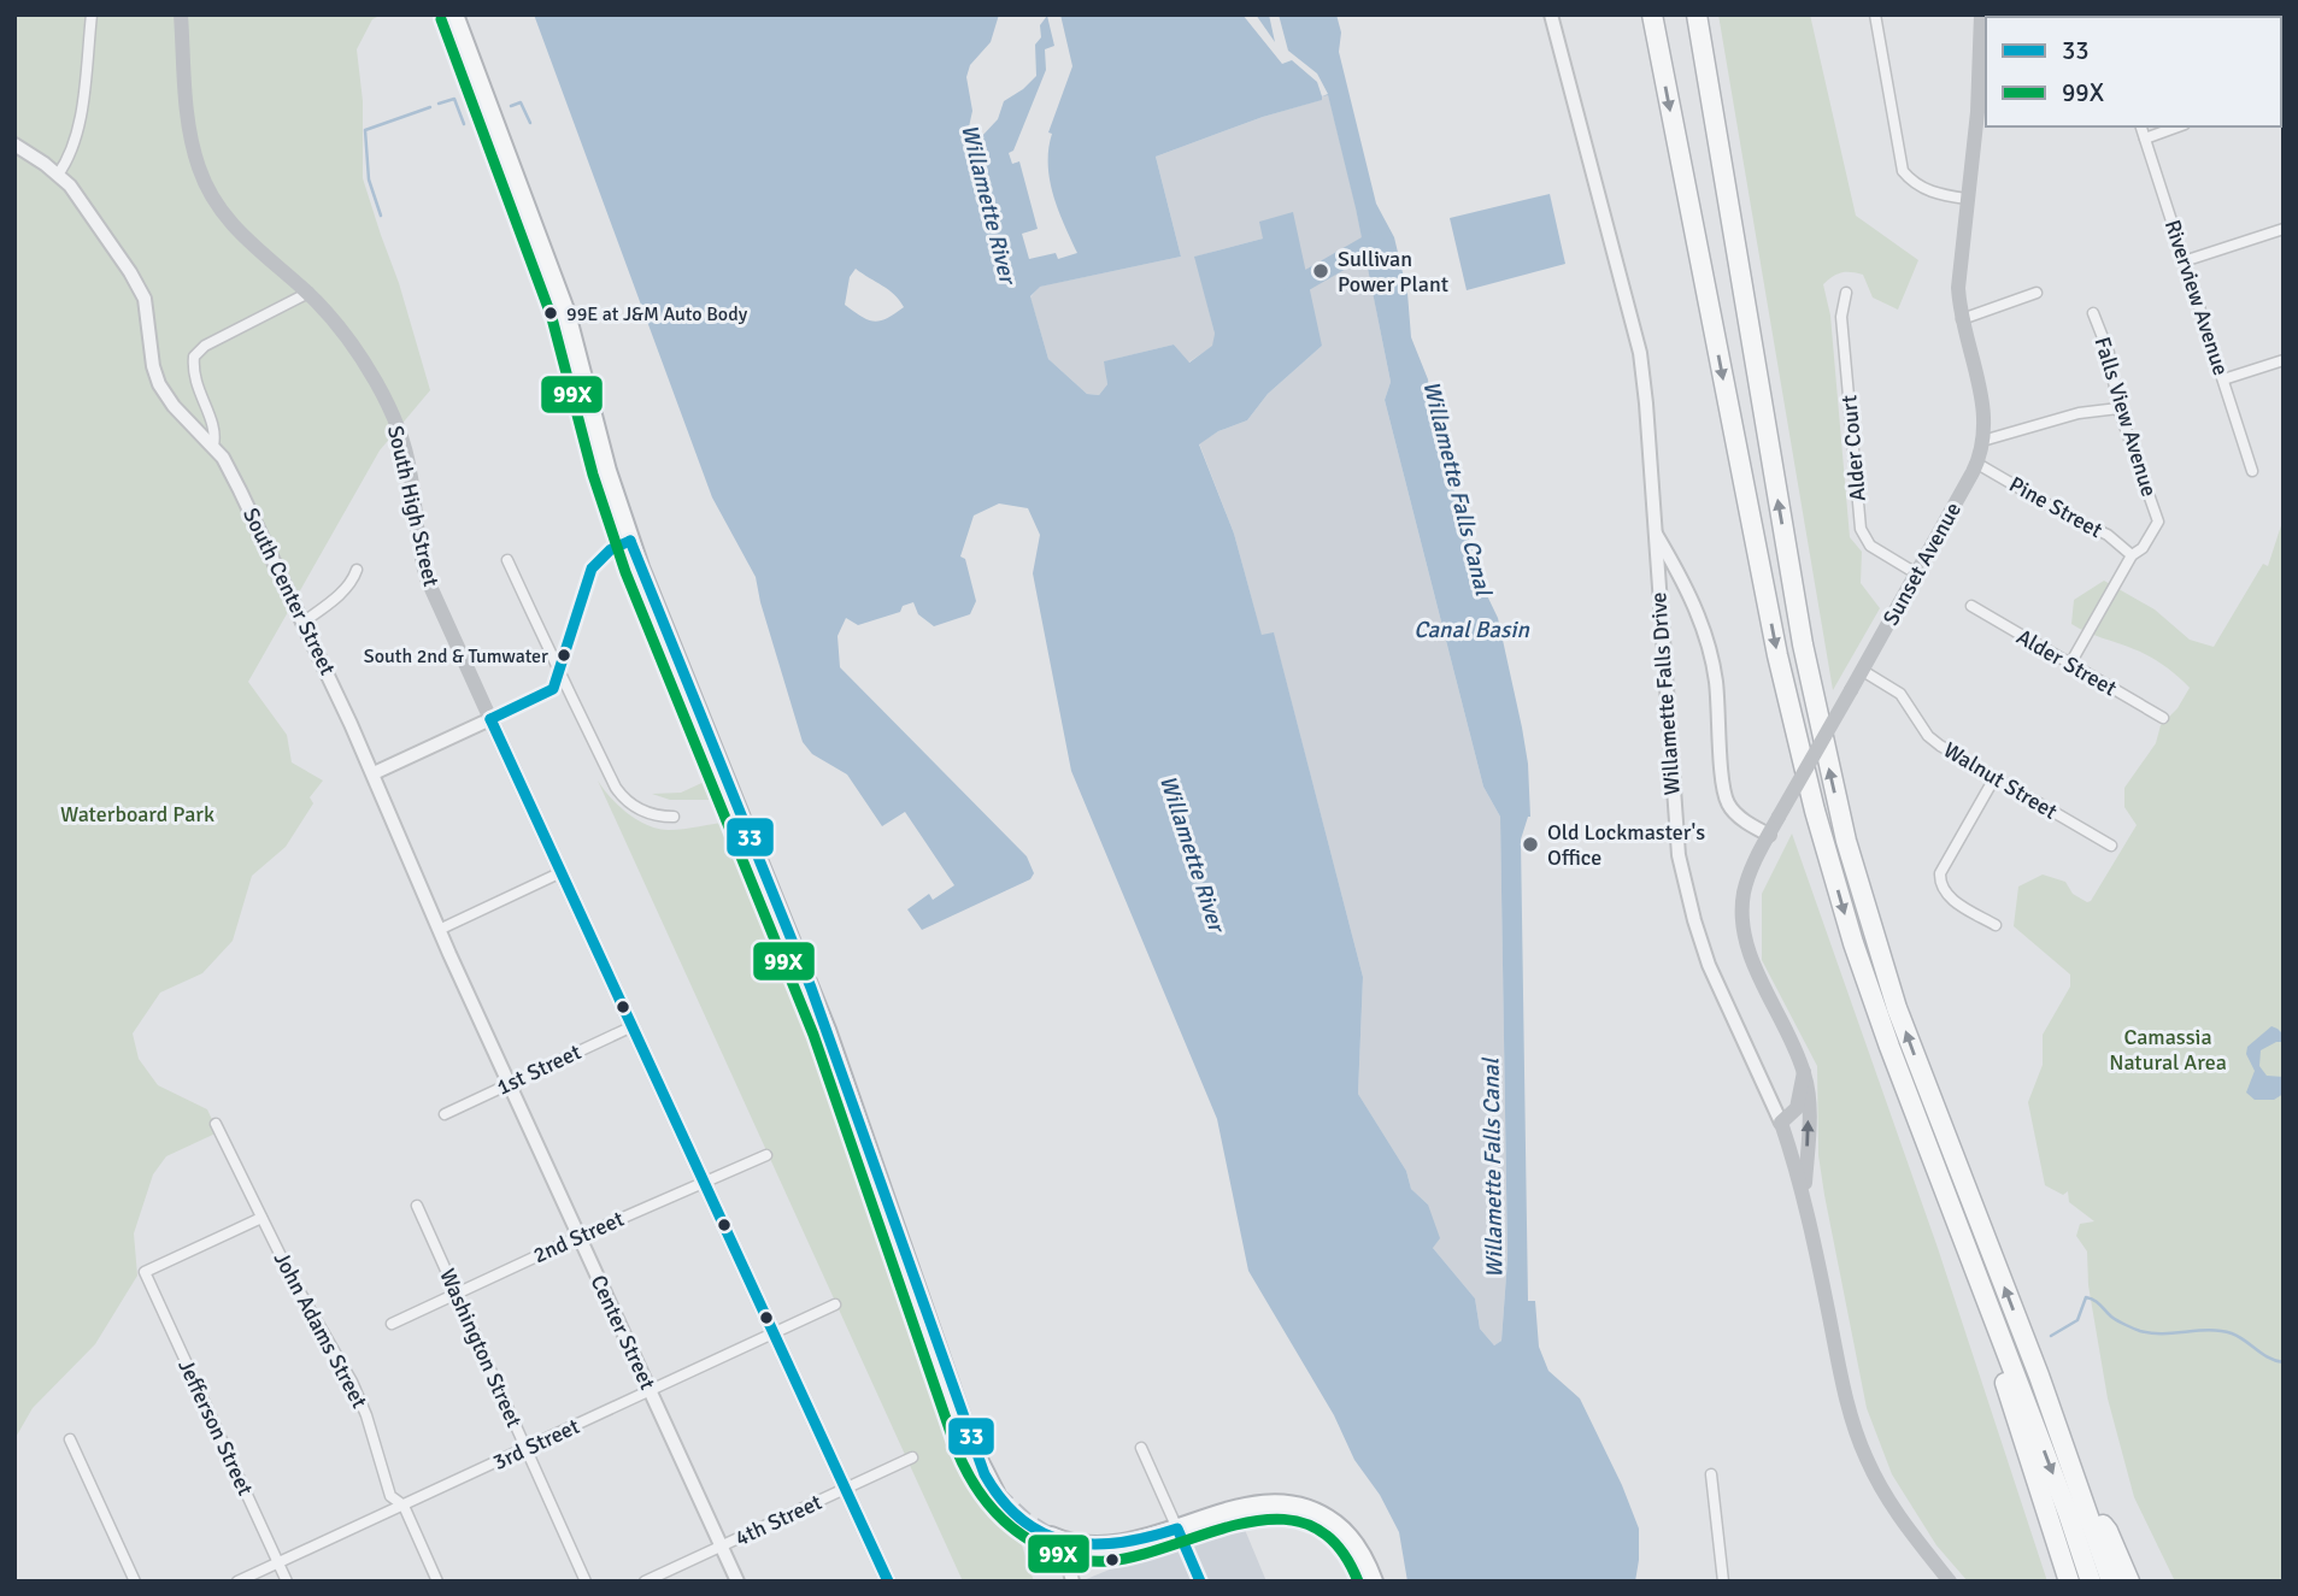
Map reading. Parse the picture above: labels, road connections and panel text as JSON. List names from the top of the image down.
{
  "streets": {
    "main road": ["South High Street", "Sunset Avenue", "Willamette Falls Drive"],
    "street": [
      "Riverview Avenue",
      "Falls View Avenue",
      "Alder Court",
      "Pine Street",
      "South Center Street",
      "Alder Street",
      "Walnut Street",
      "1st Street",
      "2nd Street",
      "John Adams Street",
      "Center Street",
      "Washington Street",
      "Jefferson Street",
      "3rd Street",
      "4th Street"
    ]
  },
  "crossings": [
    ["Falls View Avenue", "Pine Street"],
    ["Alder Court", "Sunset Avenue"],
    ["South High Street", "1st Street"],
    ["South High Street", "2nd Street"],
    ["South High Street", "3rd Street"],
    ["South High Street", "4th Street"],
    ["Pine Street", "Sunset Avenue"],
    ["Sunset Avenue", "Willamette Falls Drive"],
    ["Sunset Avenue", "Walnut Street"],
    ["South Center Street", "1st Street"],
    ["South Center Street", "Center Street"],
    ["1st Street", "Center Street"],
    ["2nd Street", "Center Street"],
    ["2nd Street", "Washington Street"],
    ["John Adams Street", "Jefferson Street"],
    ["John Adams Street", "3rd Street"],
    ["Center Street", "3rd Street"],
    ["Center Street", "4th Street"],
    ["Washington Street", "3rd Street"],
    ["Jefferson Street", "3rd Street"]
  ],
  "water": ["Willamette River", "Willamette Falls Canal", "Canal Basin"],
  "parks": ["Waterboard Park", "Camassia Natural Area"],
  "places": [
    "Sullivan Power Plant",
    "99E at J&M Auto Body",
    "South 2nd & Tumwater",
    "Old Lockmaster's Office"
  ],
  "lines": ["transit line 99X", "transit line 33"],
  "legend": ["33", "99X"]
}
